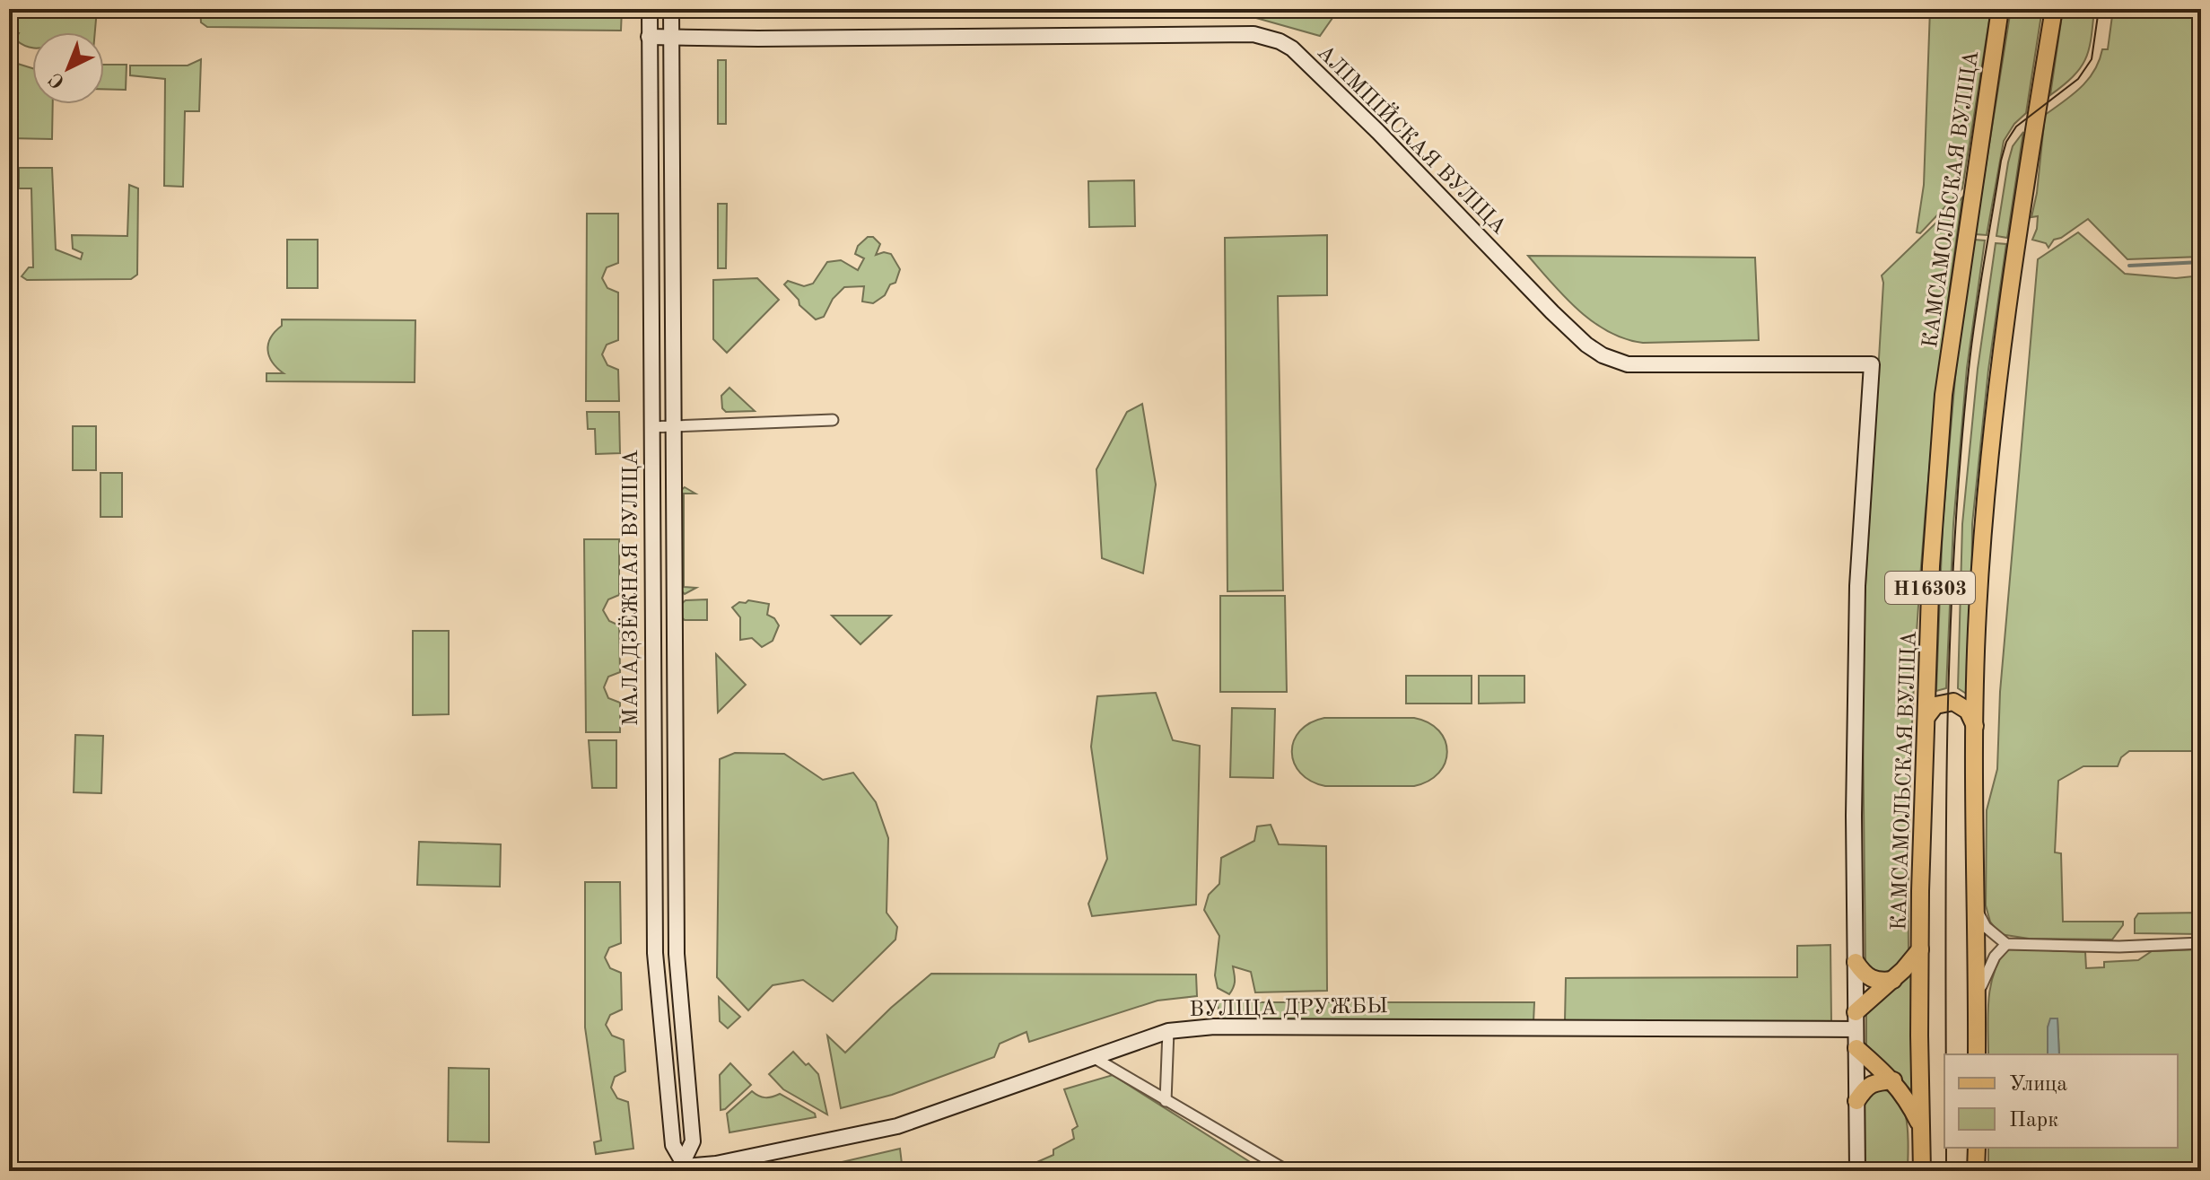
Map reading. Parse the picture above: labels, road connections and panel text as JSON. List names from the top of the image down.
{
  "streets": {
    "main road": ["КАМСАМОЛЬСКАЯ ВУЛІЦА", "Н16303"],
    "street": ["АЛІМПІЙСКАЯ ВУЛІЦА", "МАЛАДЗЁЖНАЯ ВУЛІЦА", "ВУЛІЦА ДРУЖБЫ"]
  },
  "crossings": [
    ["АЛІМПІЙСКАЯ ВУЛІЦА", "КАМСАМОЛЬСКАЯ ВУЛІЦА"],
    ["АЛІМПІЙСКАЯ ВУЛІЦА", "МАЛАДЗЁЖНАЯ ВУЛІЦА"],
    ["КАМСАМОЛЬСКАЯ ВУЛІЦА", "ВУЛІЦА ДРУЖБЫ"],
    ["МАЛАДЗЁЖНАЯ ВУЛІЦА", "ВУЛІЦА ДРУЖБЫ"]
  ],
  "legend": ["Улица", "Парк"],
  "north": "bottom left"
}
